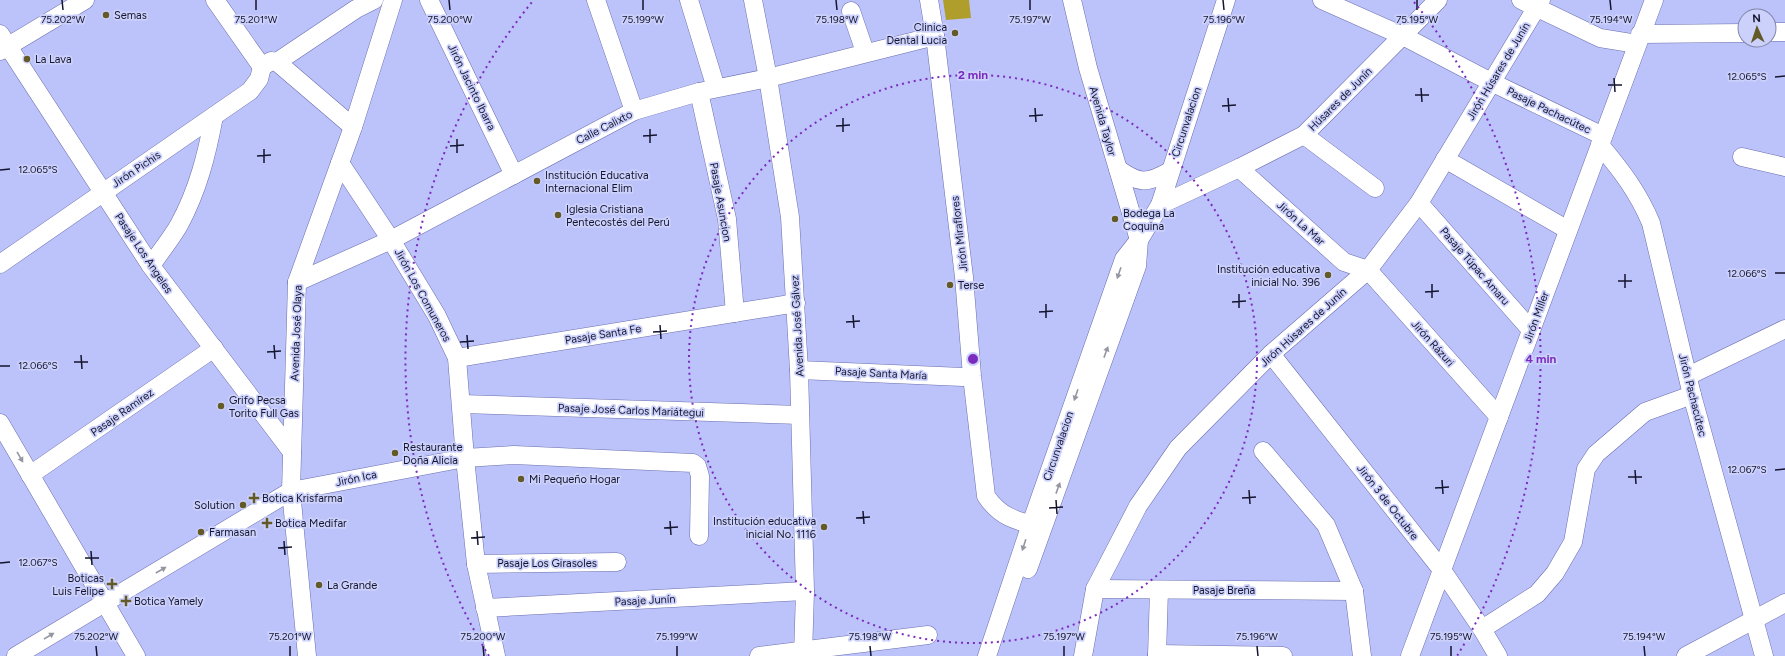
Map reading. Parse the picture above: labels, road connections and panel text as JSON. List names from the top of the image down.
{
  "streets": {
    "street": [
      "Jirón Húsares de Junín",
      "Jirón Jacinto Ibarra",
      "Húsares de Junín",
      "Pasaje Pachacútec",
      "Avenida Taylor",
      "Circunvalacion",
      "Calle Calixto",
      "Jirón Pichis",
      "Pasaje Asuncion",
      "Jirón La Mar",
      "Jirón Miraflores",
      "Pasaje Los Angeles",
      "Pasaje Túpac Amaru",
      "Jirón Los Comuneros",
      "Jirón Miller",
      "Avenida José Gálvez",
      "Avenida José Olaya",
      "Pasaje Santa Fe",
      "Jirón Rázuri",
      "Pasaje Santa María",
      "Jirón Pachacútec",
      "Pasaje José Carlos Mariátegui",
      "Pasaje Ramírez",
      "Jirón Ica",
      "Jirón 3 de Octubre",
      "Pasaje Los Girasoles",
      "Pasaje Breña",
      "Pasaje Junín"
    ]
  },
  "crossings": [
    ["Jirón Húsares de Junín", "Pasaje Pachacútec"],
    ["Jirón Húsares de Junín", "Jirón La Mar"],
    ["Jirón Húsares de Junín", "Pasaje Túpac Amaru"],
    ["Jirón Húsares de Junín", "Jirón Rázuri"],
    ["Jirón Húsares de Junín", "Jirón 3 de Octubre"],
    ["Jirón Húsares de Junín", "Pasaje Breña"],
    ["Jirón Jacinto Ibarra", "Calle Calixto"],
    ["Húsares de Junín", "Pasaje Pachacútec"],
    ["Húsares de Junín", "Circunvalacion"],
    ["Húsares de Junín", "Jirón La Mar"],
    ["Pasaje Pachacútec", "Jirón Miller"],
    ["Pasaje Pachacútec", "Jirón Pachacútec"],
    ["Avenida Taylor", "Circunvalacion"],
    ["Circunvalacion", "Jirón Miraflores"],
    ["Calle Calixto", "Pasaje Asuncion"],
    ["Calle Calixto", "Jirón Miraflores"],
    ["Calle Calixto", "Jirón Los Comuneros"],
    ["Calle Calixto", "Avenida José Gálvez"],
    ["Calle Calixto", "Avenida José Olaya"],
    ["Jirón Pichis", "Pasaje Los Angeles"],
    ["Pasaje Asuncion", "Pasaje Santa Fe"],
    ["Jirón La Mar", "Jirón Rázuri"],
    ["Pasaje Los Angeles", "Avenida José Olaya"],
    ["Pasaje Los Angeles", "Pasaje Ramírez"],
    ["Pasaje Túpac Amaru", "Jirón Miller"],
    ["Jirón Los Comuneros", "Avenida José Olaya"],
    ["Jirón Los Comuneros", "Pasaje Santa Fe"],
    ["Jirón Los Comuneros", "Pasaje José Carlos Mariátegui"],
    ["Jirón Los Comuneros", "Jirón Ica"],
    ["Jirón Los Comuneros", "Pasaje Los Girasoles"],
    ["Jirón Los Comuneros", "Pasaje Junín"],
    ["Jirón Miller", "Jirón Rázuri"],
    ["Jirón Miller", "Jirón Pachacútec"],
    ["Jirón Miller", "Jirón 3 de Octubre"],
    ["Avenida José Gálvez", "Pasaje Santa Fe"],
    ["Avenida José Gálvez", "Pasaje Santa María"],
    ["Avenida José Gálvez", "Pasaje José Carlos Mariátegui"],
    ["Avenida José Gálvez", "Pasaje Junín"],
    ["Avenida José Olaya", "Jirón Ica"]
  ],
  "one_way": ["Jirón Ica"],
  "places": {
    "other": [
      "Semas",
      "Clinica Dental Lucia",
      "La Lava",
      "Institución Educativa Internacional Elim",
      "Iglesia Cristiana Pentecostés del Perú",
      "Bodega La Coquina",
      "Institución educativa inicial No. 396",
      "Terse",
      "Grifo Pecsa Torito Full Gas",
      "Restaurante Doña Alicia",
      "Mi Pequeño Hogar",
      "Solution",
      "Institución educativa inicial No. 1116",
      "Farmasan",
      "La Grande"
    ],
    "health": [
      "Botica Krisfarma",
      "Botica Medifar",
      "Boticas Luis Felipe",
      "Botica Yamely"
    ]
  },
  "north": "top",
  "coordinates": [
    "75.202°W",
    "75.201°W",
    "75.200°W",
    "75.199°W",
    "75.198°W",
    "75.196°W",
    "75.195°W",
    "75.194°W",
    "75.197°W",
    "12.065°S",
    "12.066°S",
    "12.067°S"
  ],
  "rings": ["2 min", "4 min"]
}
